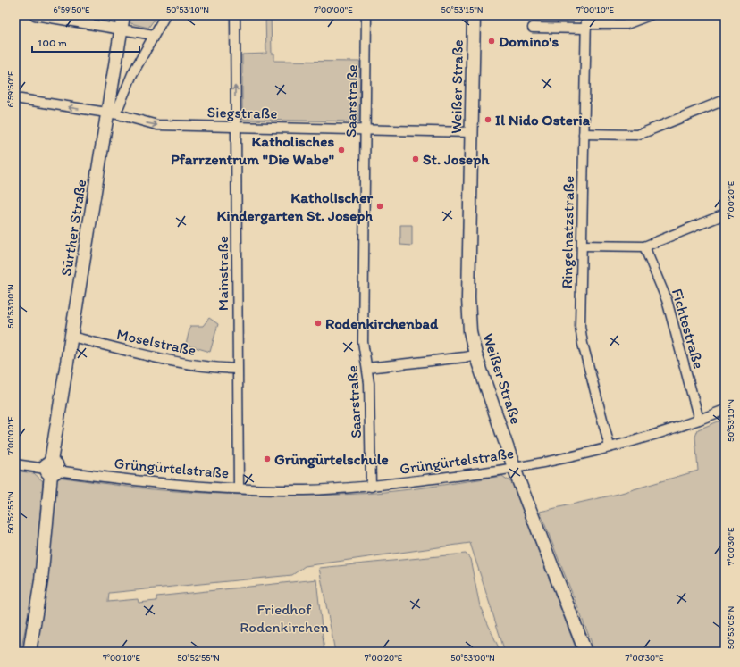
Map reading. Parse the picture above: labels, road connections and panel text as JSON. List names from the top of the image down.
{
  "streets": {
    "street": [
      "Weißer Straße",
      "Saarstraße",
      "Siegstraße",
      "Sürther Straße",
      "Ringelnatzstraße",
      "Mainstraße",
      "Fichtestraße",
      "Moselstraße",
      "Grüngürtelstraße"
    ]
  },
  "crossings": [
    ["Weißer Straße", "Siegstraße"],
    ["Weißer Straße", "Grüngürtelstraße"],
    ["Saarstraße", "Siegstraße"],
    ["Saarstraße", "Grüngürtelstraße"],
    ["Siegstraße", "Sürther Straße"],
    ["Siegstraße", "Mainstraße"],
    ["Sürther Straße", "Moselstraße"],
    ["Sürther Straße", "Grüngürtelstraße"],
    ["Ringelnatzstraße", "Grüngürtelstraße"],
    ["Mainstraße", "Moselstraße"],
    ["Mainstraße", "Grüngürtelstraße"],
    ["Fichtestraße", "Grüngürtelstraße"]
  ],
  "parks": ["Friedhof Rodenkirchen"],
  "places": [
    "Domino's",
    "Il Nido Osteria",
    "Katholisches Pfarrzentrum \"Die Wabe\"",
    "St. Joseph",
    "Katholischer Kindergarten St. Joseph",
    "Rodenkirchenbad",
    "Grüngürtelschule"
  ],
  "scale_bar": "100 m",
  "coordinates": [
    "6°59'50\"E",
    "50°53'10\"N",
    "7°00'00\"E",
    "50°53'15\"N",
    "7°00'10\"E",
    "7°00'20\"E",
    "50°53'00\"N",
    "50°52'55\"N",
    "7°00'30\"E",
    "50°53'05\"N"
  ]
}
